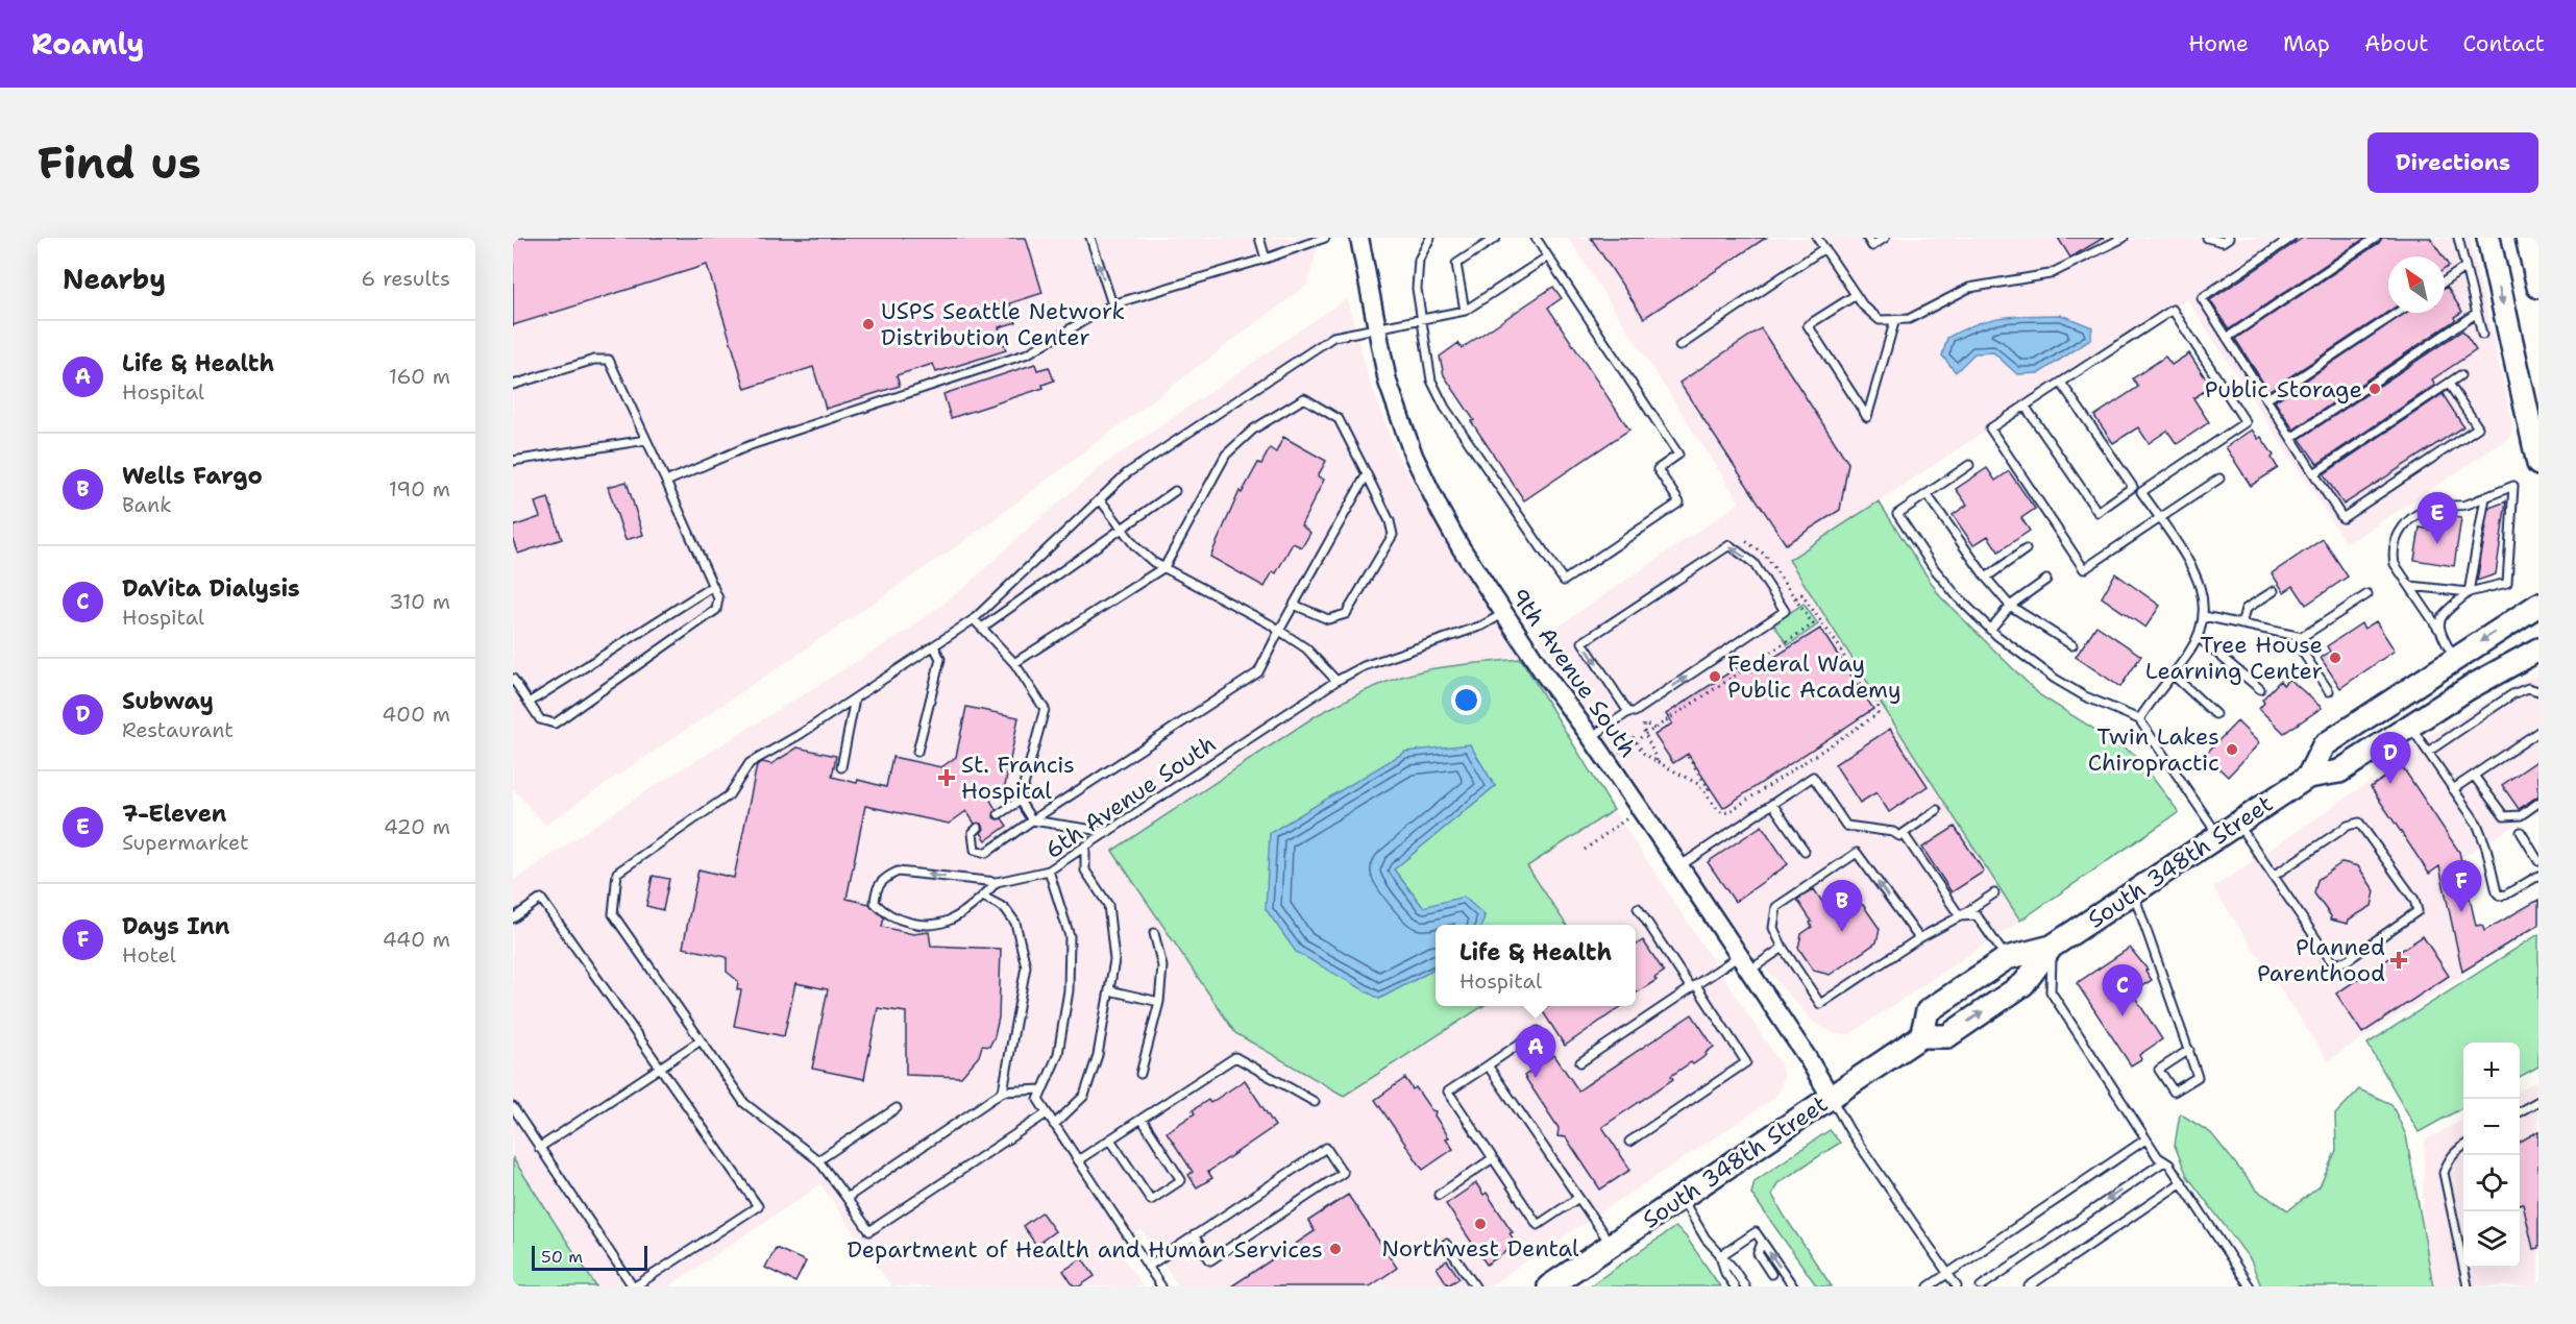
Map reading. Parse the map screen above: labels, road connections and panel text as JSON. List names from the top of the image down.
{
  "streets": {
    "main road": ["South 348th Street"],
    "street": ["9th Avenue South"],
    "lane": ["6th Avenue South"]
  },
  "crossings": [
    ["9th Avenue South", "6th Avenue South"],
    ["9th Avenue South", "South 348th Street"]
  ],
  "places": {
    "other": [
      "USPS Seattle Network Distribution Center",
      "Public Storage",
      "Tree House Learning Center",
      "Federal Way Public Academy",
      "Twin Lakes Chiropractic",
      "Northwest Dental",
      "Department of Health and Human Services"
    ],
    "health": ["St. Francis Hospital", "Planned Parenthood"]
  },
  "scale_bar": "50 m",
  "north": "top left",
  "page": {
    "header": "Roamly",
    "nav": [
      "Home",
      "Map",
      "About",
      "Contact"
    ],
    "buttons": "Directions",
    "title": "Find us",
    "heading": ["Nearby", "6 results"],
    "list": [
      {
        "mark": "A",
        "name": "Life & Health",
        "note": "Hospital",
        "value": "160 m"
      },
      {
        "mark": "B",
        "name": "Wells Fargo",
        "note": "Bank",
        "value": "190 m"
      },
      {
        "mark": "C",
        "name": "DaVita Dialysis",
        "note": "Hospital",
        "value": "310 m"
      },
      {
        "mark": "D",
        "name": "Subway",
        "note": "Restaurant",
        "value": "400 m"
      },
      {
        "mark": "E",
        "name": "7-Eleven",
        "note": "Supermarket",
        "value": "420 m"
      },
      {
        "mark": "F",
        "name": "Days Inn",
        "note": "Hotel",
        "value": "440 m"
      }
    ],
    "pins": [
      "E",
      "D",
      "F",
      "B",
      "C",
      "A"
    ],
    "popup": ["Life & Health", "Hospital"],
    "map_buttons": ["+", "−"],
    "scale": "50 m"
  }
}
